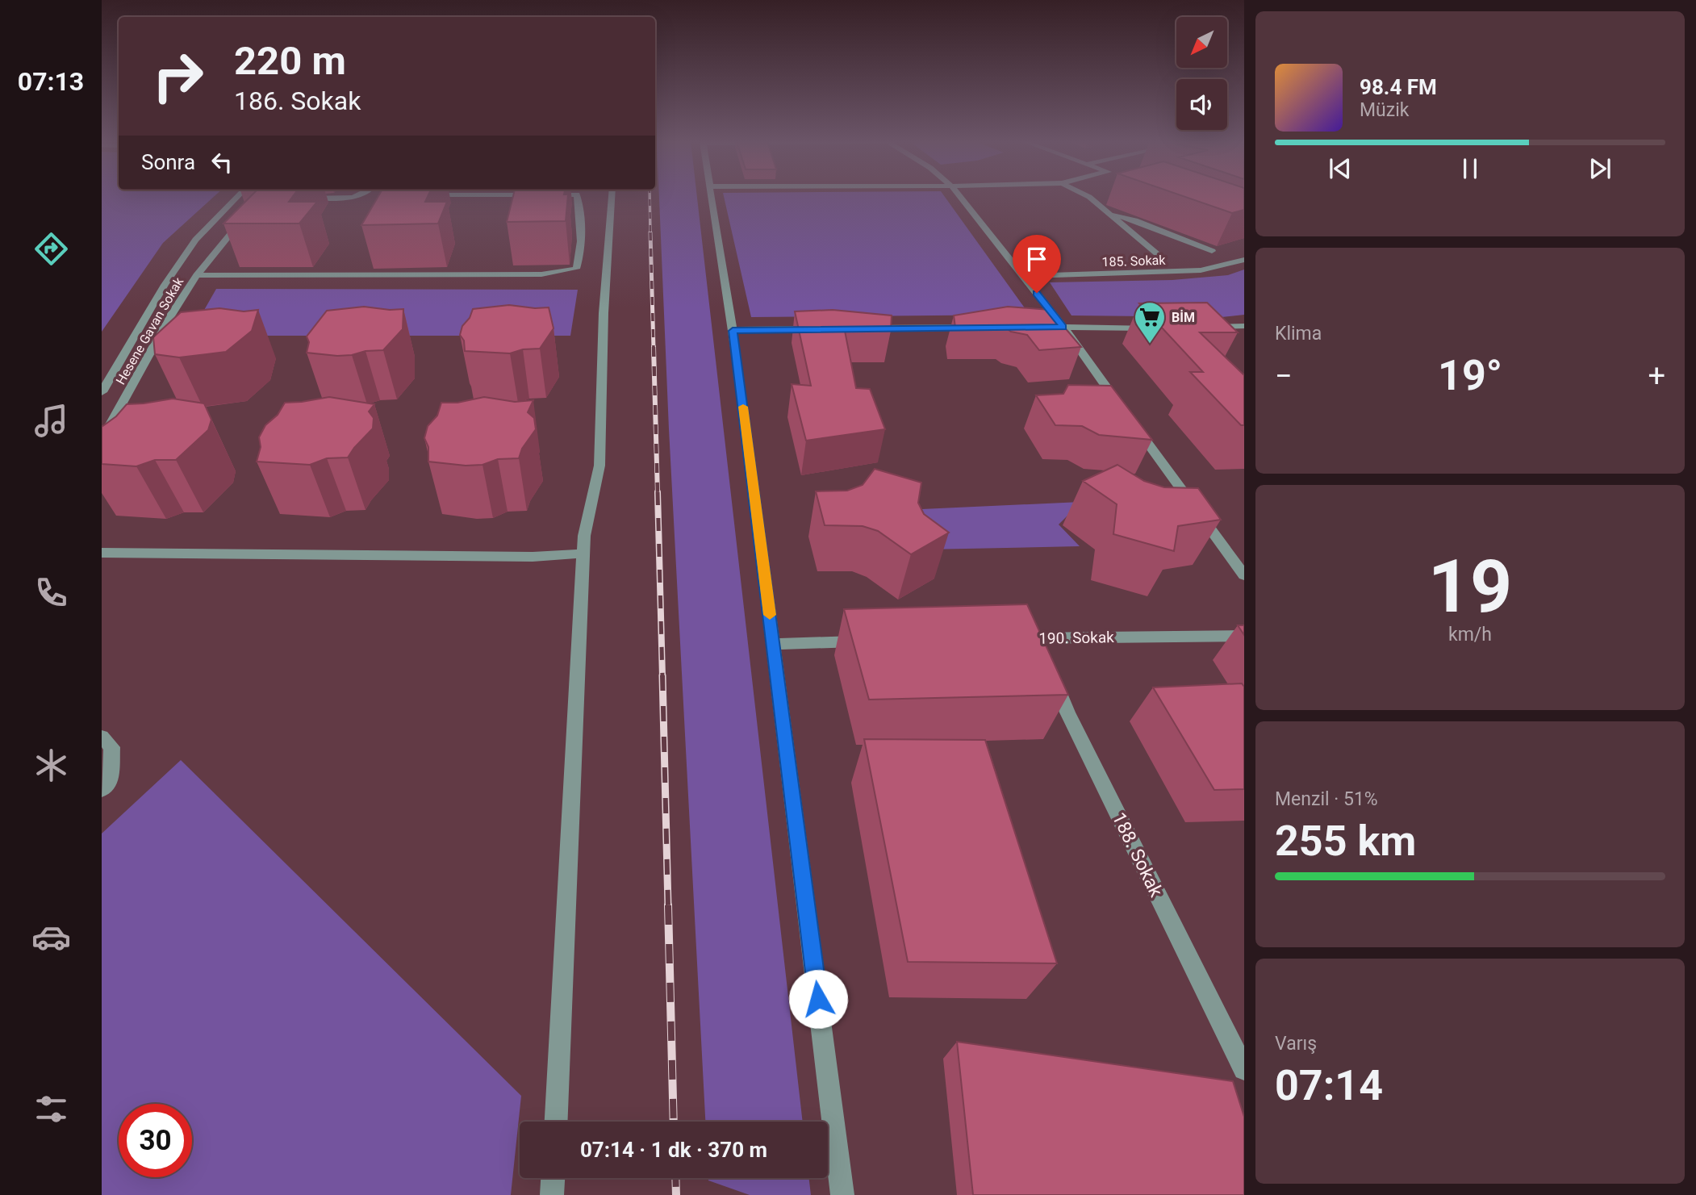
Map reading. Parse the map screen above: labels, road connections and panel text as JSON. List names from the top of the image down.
{
  "streets": {
    "street": [
      "185. Sokak",
      "Hesene Gavan Sokak",
      "190. Sokak",
      "188. Sokak"
    ]
  },
  "crossings": [
    ["190. Sokak", "188. Sokak"]
  ],
  "places": {
    "supermarket": ["BİM"]
  },
  "north": "bottom left",
  "page": {
    "tabs": "07:13",
    "turn": ["220 m", "186. Sokak"],
    "song": ["98.4 FM", "Müzik"],
    "then": "Sonra",
    "tile": [
      "Klima",
      ["19", "km/h"],
      ["Menzil · 51%", "255 km"],
      ["Varış", "07:14"]
    ],
    "heat": ["−", "19°", "+"],
    "limit": "30",
    "trip": "07:14 · 1 dk · 370 m"
  }
}
